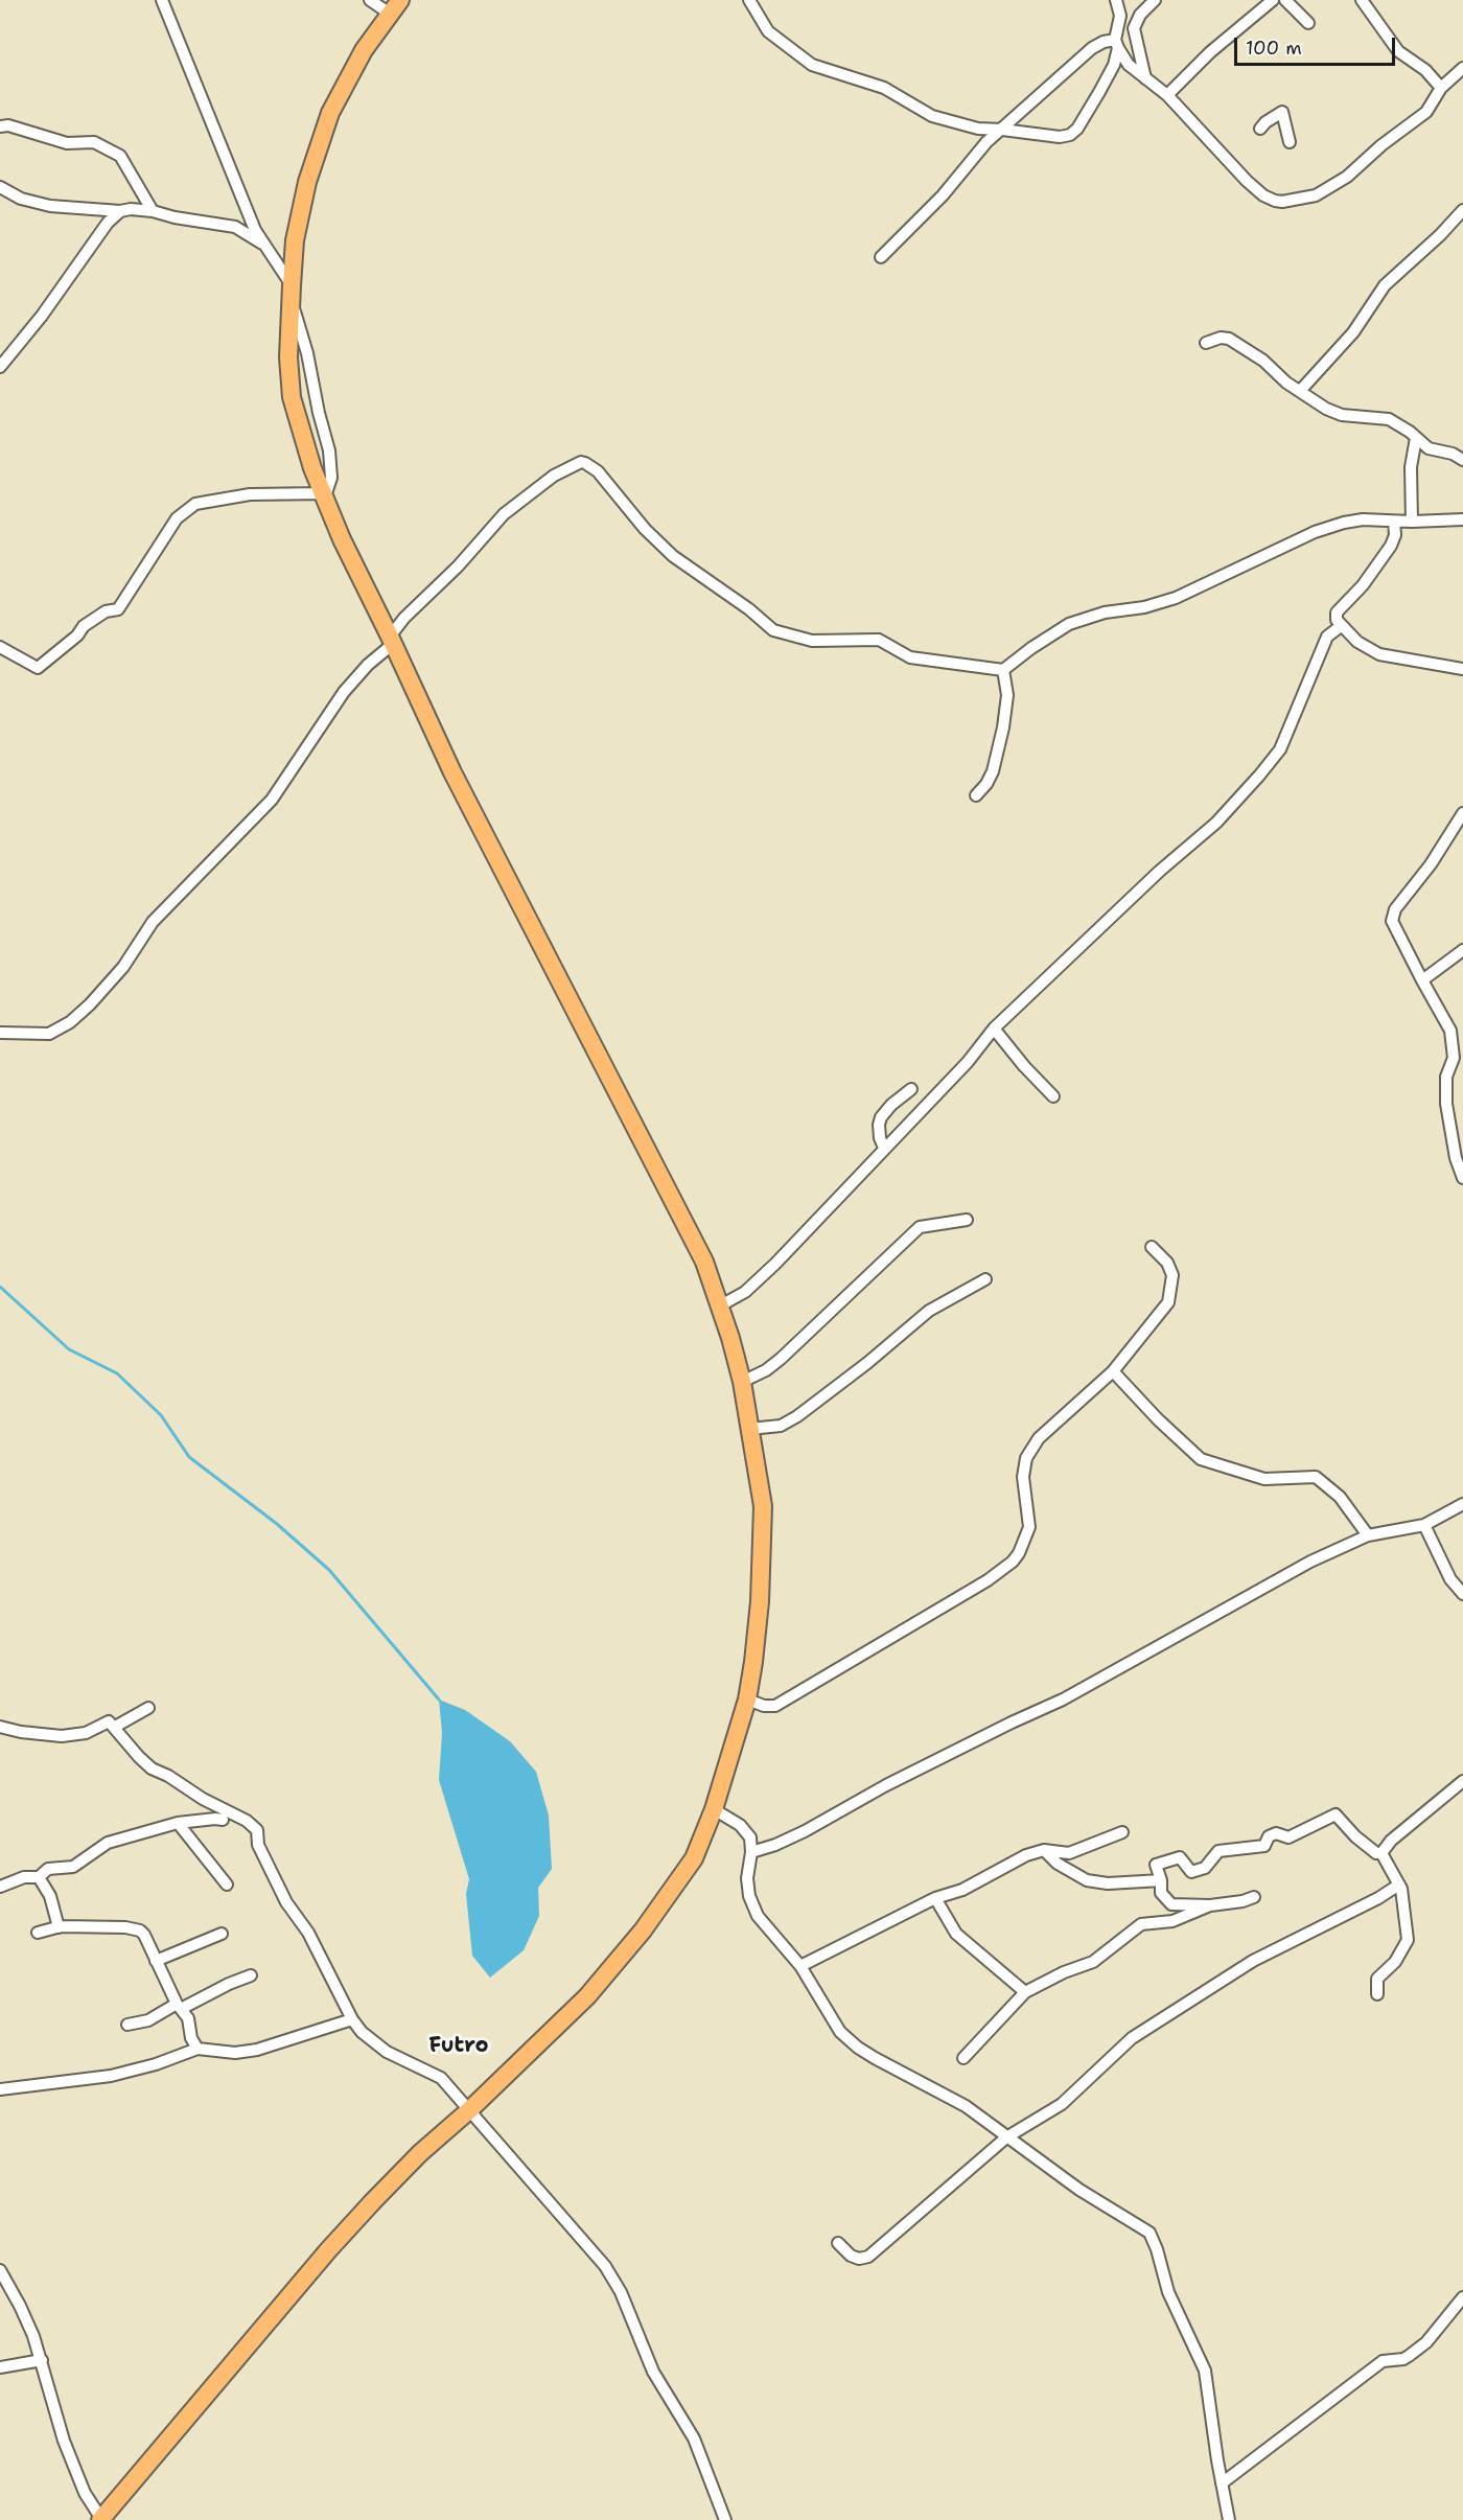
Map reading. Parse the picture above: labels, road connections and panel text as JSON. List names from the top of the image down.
{
  "districts": ["Futro"],
  "scale_bar": "100 m"
}
